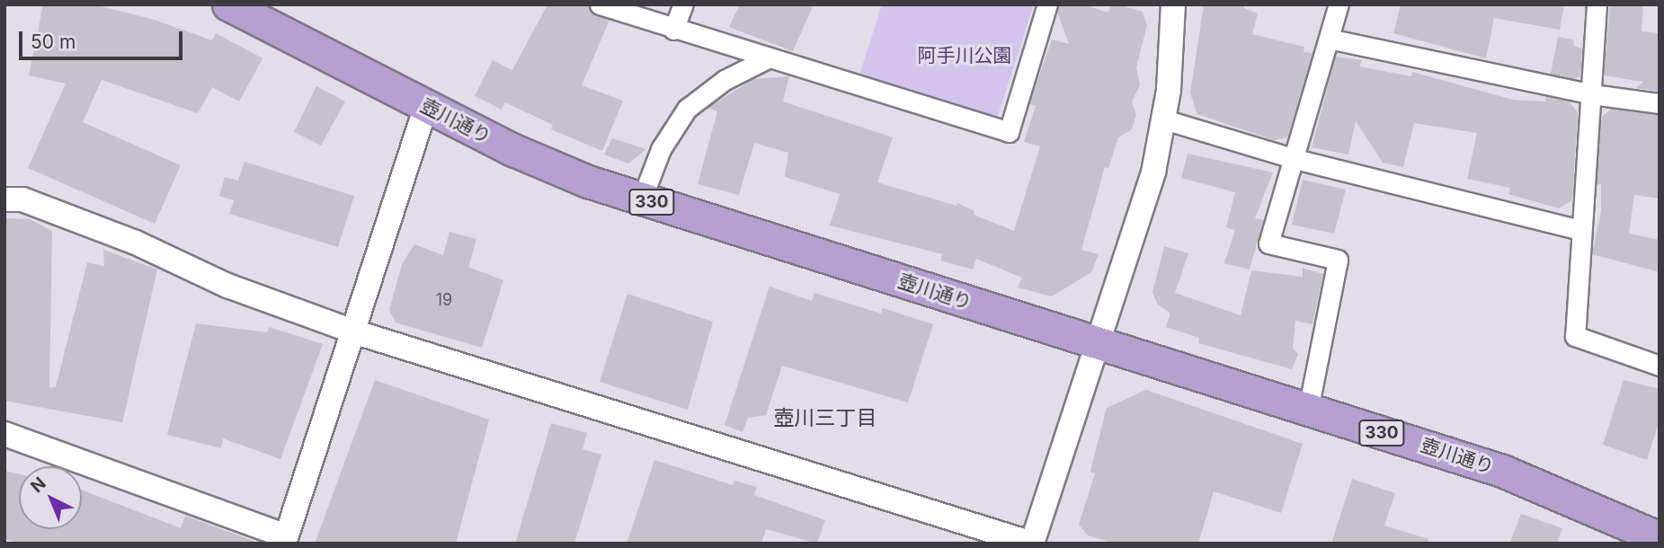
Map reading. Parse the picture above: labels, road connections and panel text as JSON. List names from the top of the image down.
{
  "streets": {
    "highway": ["壺川通り", "330"]
  },
  "districts": ["壺川三丁目"],
  "parks": ["阿手川公園"],
  "house_numbers": ["19"],
  "scale_bar": "50 m",
  "north": "top left"
}
